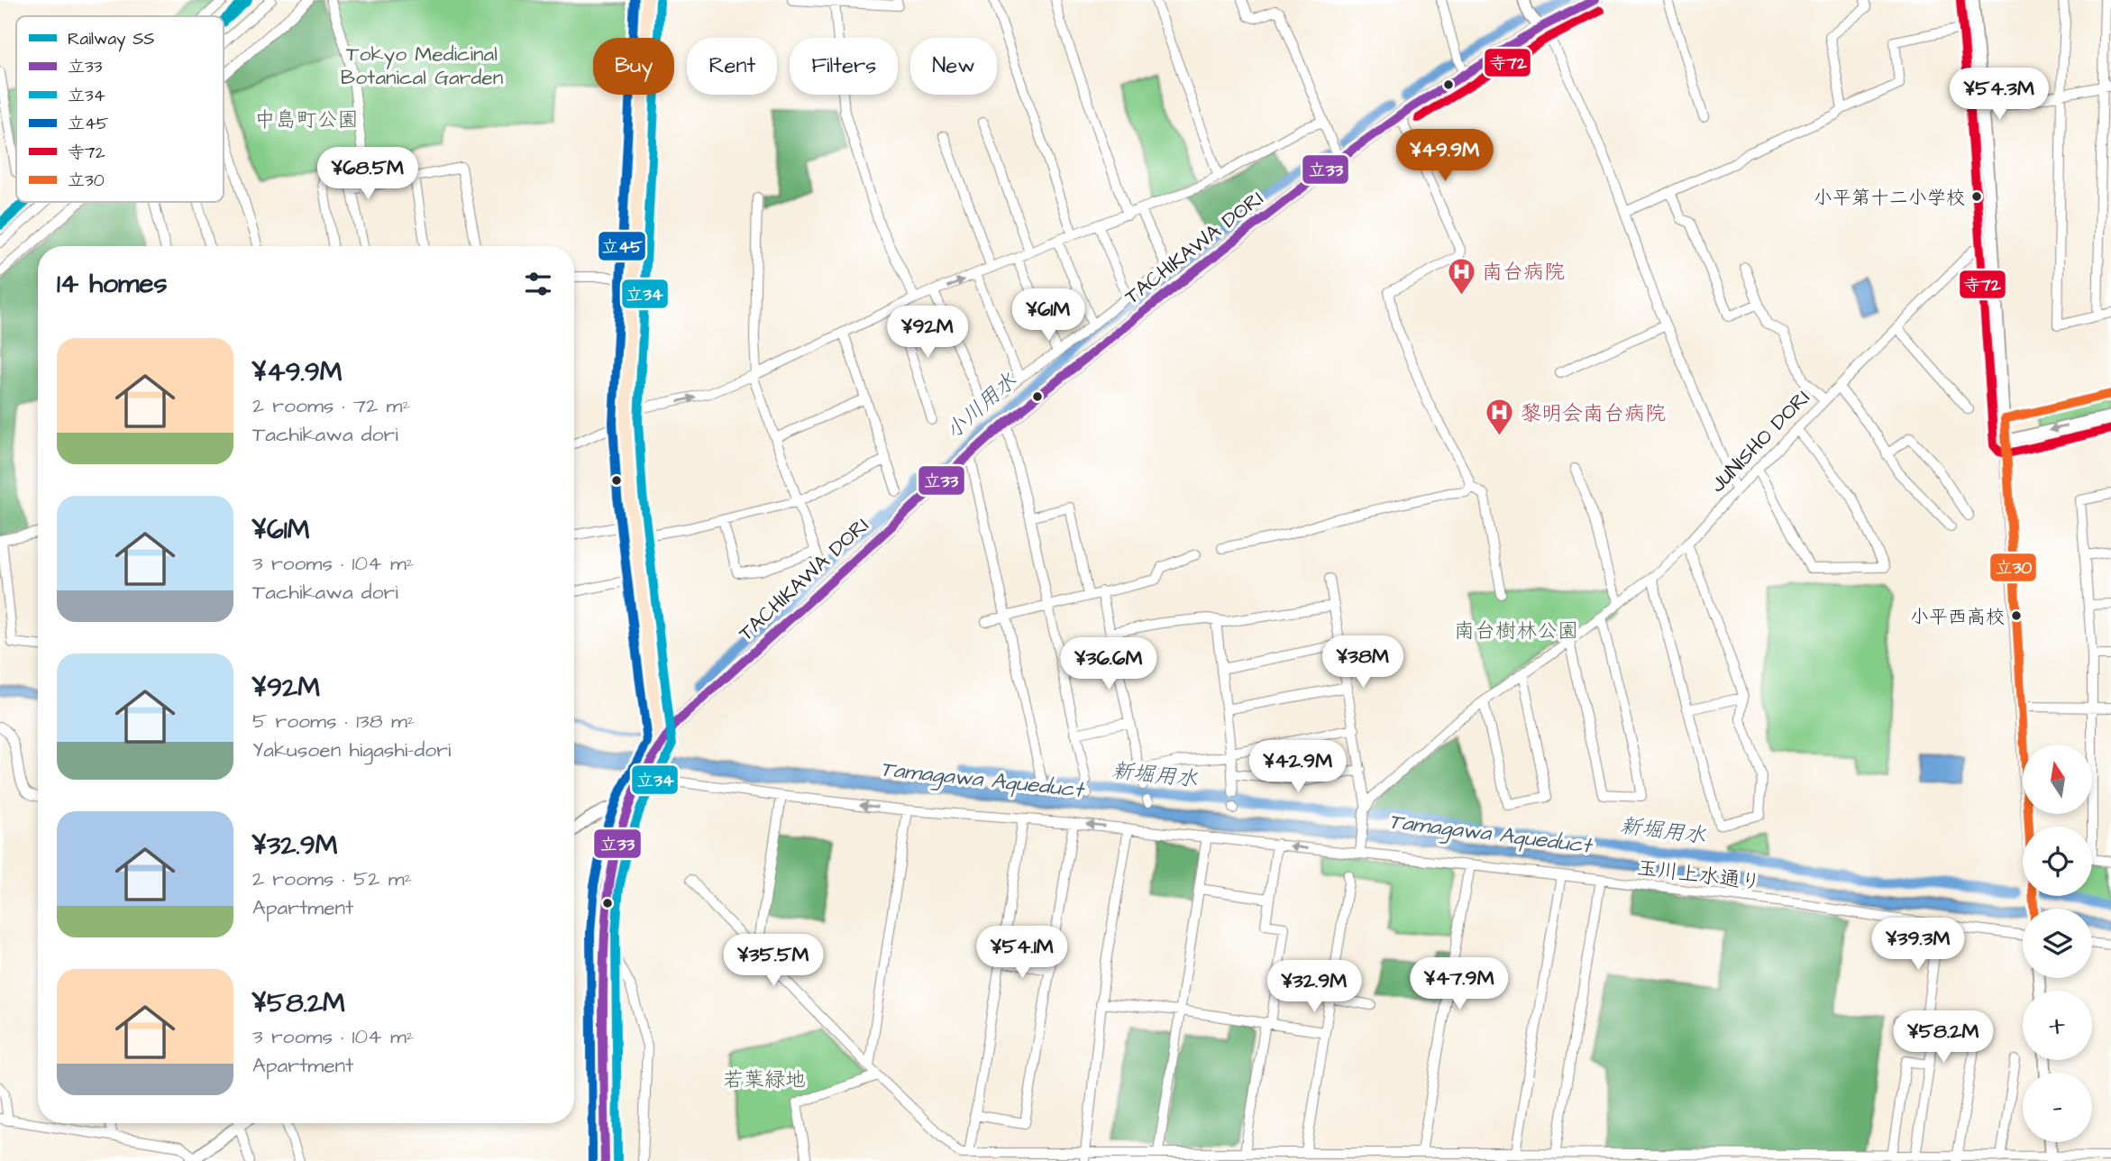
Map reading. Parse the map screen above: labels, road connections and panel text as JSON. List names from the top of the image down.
{
  "streets": {
    "main road": ["TACHIKAWA DORI"],
    "street": ["JUNISHO DORI", "玉川上水通り"]
  },
  "crossings": [
    ["TACHIKAWA DORI", "玉川上水通り"]
  ],
  "water": ["小川用水", "新堀用水", "Tamagawa Aqueduct"],
  "parks": [
    "Tokyo Medicinal Botanical Garden",
    "中島町公園",
    "南台樹林公園",
    "若葉緑地"
  ],
  "places": {
    "other": ["小平第十二小学校", "小平西高校"],
    "hospital": ["南台病院", "黎明会南台病院"]
  },
  "lines": [
    "rail line SS",
    "transit line 立33",
    "transit line 立45",
    "transit line 立34",
    "transit line 寺72",
    "transit line 立30"
  ],
  "legend": [
    "Railway SS",
    "立33",
    "立34",
    "立45",
    "寺72",
    "立30"
  ],
  "north": "top",
  "page": {
    "chip": [
      "Buy",
      "Rent",
      "Filters",
      "New"
    ],
    "price": [
      "¥54.3M",
      "¥49.9M",
      "¥68.5M",
      "¥61M",
      "¥92M",
      "¥38M",
      "¥36.6M",
      "¥42.9M",
      "¥39.3M",
      "¥54.1M",
      "¥35.5M",
      "¥47.9M",
      "¥32.9M",
      "¥58.2M"
    ],
    "heading": "14 homes",
    "list": [
      {
        "name": "¥49.9M",
        "note": "2 rooms · 72 m² · Tachikawa dori"
      },
      {
        "name": "¥61M",
        "note": "3 rooms · 104 m² · Tachikawa dori"
      },
      {
        "name": "¥92M",
        "note": "5 rooms · 138 m² · Yakusoen higashi-dori"
      },
      {
        "name": "¥32.9M",
        "note": "2 rooms · 52 m² · Apartment"
      },
      {
        "name": "¥58.2M",
        "note": "3 rooms · 104 m² · Apartment"
      }
    ],
    "map_buttons": ["+", "−"]
  }
}
